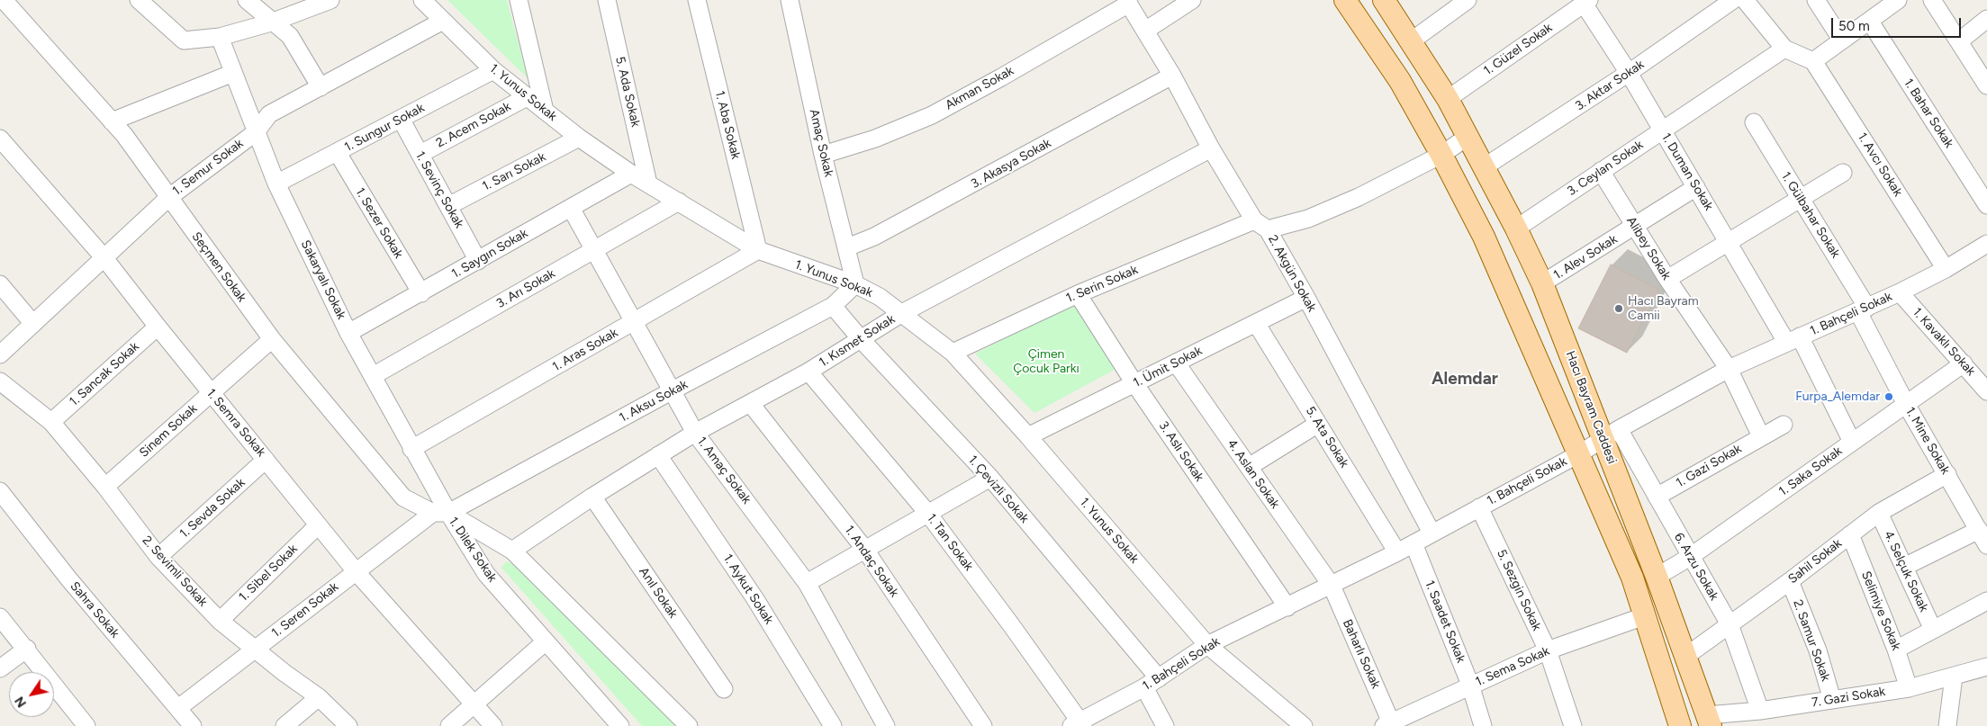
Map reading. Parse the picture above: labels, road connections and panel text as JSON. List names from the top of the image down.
{
  "streets": {
    "main road": ["Hacı Bayram Caddesi"],
    "street": [
      "1. Güzel Sokak",
      "3. Aktar Sokak",
      "Akman Sokak",
      "5. Ada Sokak",
      "1. Yunus Sokak",
      "1. Bahar Sokak",
      "2. Acem Sokak",
      "1. Aba Sokak",
      "1. Sungur Sokak",
      "Amaç Sokak",
      "3. Akasya Sokak",
      "1. Avcı Sokak",
      "1. Semur Sokak",
      "3. Ceylan Sokak",
      "1. Sarı Sokak",
      "1. Duman Sokak",
      "1. Sevinç Sokak",
      "1. Gülbahar Sokak",
      "1. Sezer Sokak",
      "Alibey Sokak",
      "1. Saygın Sokak",
      "1. Alev Sokak",
      "Seçmen Sokak",
      "2. Akgün Sokak",
      "Sakaryalı Sokak",
      "1. Serin Sokak",
      "3. Arı Sokak",
      "1. Bahçeli Sokak",
      "1. Kısmet Sokak",
      "1. Kavaklı Sokak",
      "1. Aras Sokak",
      "1. Ümit Sokak",
      "1. Sancak Sokak",
      "1. Aksu Sokak",
      "1. Semra Sokak",
      "Sinem Sokak",
      "5. Ata Sokak",
      "1. Mine Sokak",
      "3. Aslı Sokak",
      "1. Gazi Sokak",
      "1. Amaç Sokak",
      "1. Saka Sokak",
      "4. Aslan Sokak",
      "1. Çevizli Sokak",
      "1. Sevda Sokak",
      "1. Tan Sokak",
      "1. Dilek Sokak",
      "1. Andaç Sokak",
      "Sahil Sokak",
      "6. Arzu Sokak",
      "2. Sevimli Sokak",
      "4. Selçuk Sokak",
      "1. Sibel Sokak",
      "1. Aykut Sokak",
      "5. Sezgin Sokak",
      "Anıl Sokak",
      "Sahra Sokak",
      "1. Seren Sokak",
      "Selimiye Sokak",
      "1. Saadet Sokak",
      "2. Samur Sokak",
      "Baharlı Sokak",
      "1. Sema Sokak",
      "7. Gazi Sokak"
    ]
  },
  "crossings": [
    ["1. Güzel Sokak", "1. Duman Sokak"],
    ["1. Güzel Sokak", "Hacı Bayram Caddesi"],
    ["3. Aktar Sokak", "1. Duman Sokak"],
    ["3. Aktar Sokak", "Hacı Bayram Caddesi"],
    ["Akman Sokak", "Amaç Sokak"],
    ["Akman Sokak", "2. Akgün Sokak"],
    ["5. Ada Sokak", "1. Yunus Sokak"],
    ["1. Yunus Sokak", "2. Acem Sokak"],
    ["1. Yunus Sokak", "1. Aba Sokak"],
    ["1. Yunus Sokak", "1. Sungur Sokak"],
    ["1. Yunus Sokak", "Amaç Sokak"],
    ["1. Yunus Sokak", "1. Semur Sokak"],
    ["1. Yunus Sokak", "1. Sarı Sokak"],
    ["1. Yunus Sokak", "1. Saygın Sokak"],
    ["1. Yunus Sokak", "1. Serin Sokak"],
    ["1. Yunus Sokak", "3. Arı Sokak"],
    ["1. Yunus Sokak", "1. Bahçeli Sokak"],
    ["1. Yunus Sokak", "1. Kısmet Sokak"],
    ["1. Yunus Sokak", "1. Aras Sokak"],
    ["1. Yunus Sokak", "1. Ümit Sokak"],
    ["1. Yunus Sokak", "1. Aksu Sokak"],
    ["2. Acem Sokak", "1. Sevinç Sokak"],
    ["1. Aba Sokak", "1. Aras Sokak"],
    ["1. Sungur Sokak", "1. Sevinç Sokak"],
    ["1. Sungur Sokak", "1. Sezer Sokak"],
    ["1. Sungur Sokak", "Sakaryalı Sokak"],
    ["Amaç Sokak", "3. Akasya Sokak"],
    ["Amaç Sokak", "1. Aksu Sokak"],
    ["3. Akasya Sokak", "2. Akgün Sokak"],
    ["1. Avcı Sokak", "1. Bahçeli Sokak"],
    ["1. Semur Sokak", "Seçmen Sokak"],
    ["1. Semur Sokak", "Sakaryalı Sokak"],
    ["1. Semur Sokak", "1. Semra Sokak"],
    ["3. Ceylan Sokak", "1. Duman Sokak"],
    ["3. Ceylan Sokak", "Alibey Sokak"],
    ["3. Ceylan Sokak", "Hacı Bayram Caddesi"],
    ["1. Sarı Sokak", "1. Sevinç Sokak"],
    ["1. Duman Sokak", "1. Alev Sokak"],
    ["1. Duman Sokak", "1. Bahçeli Sokak"],
    ["1. Duman Sokak", "1. Saka Sokak"],
    ["1. Sevinç Sokak", "1. Saygın Sokak"],
    ["1. Gülbahar Sokak", "1. Bahçeli Sokak"],
    ["1. Gülbahar Sokak", "1. Mine Sokak"],
    ["1. Sezer Sokak", "1. Saygın Sokak"],
    ["Alibey Sokak", "1. Alev Sokak"],
    ["Alibey Sokak", "1. Bahçeli Sokak"],
    ["1. Saygın Sokak", "Sakaryalı Sokak"],
    ["1. Saygın Sokak", "1. Amaç Sokak"],
    ["1. Alev Sokak", "Hacı Bayram Caddesi"],
    ["Seçmen Sokak", "Sakaryalı Sokak"],
    ["Seçmen Sokak", "1. Aksu Sokak"],
    ["Seçmen Sokak", "Sinem Sokak"],
    ["Seçmen Sokak", "1. Dilek Sokak"],
    ["Seçmen Sokak", "1. Seren Sokak"],
    ["2. Akgün Sokak", "1. Serin Sokak"],
    ["2. Akgün Sokak", "1. Bahçeli Sokak"],
    ["2. Akgün Sokak", "1. Kısmet Sokak"],
    ["2. Akgün Sokak", "1. Ümit Sokak"],
    ["Sakaryalı Sokak", "3. Arı Sokak"],
    ["Sakaryalı Sokak", "1. Aras Sokak"],
    ["Sakaryalı Sokak", "1. Aksu Sokak"],
    ["Sakaryalı Sokak", "1. Dilek Sokak"],
    ["Sakaryalı Sokak", "1. Seren Sokak"],
    ["1. Serin Sokak", "Hacı Bayram Caddesi"],
    ["1. Serin Sokak", "3. Aslı Sokak"],
    ["3. Arı Sokak", "1. Amaç Sokak"],
    ["1. Bahçeli Sokak", "1. Kavaklı Sokak"],
    ["1. Bahçeli Sokak", "Hacı Bayram Caddesi"],
    ["1. Bahçeli Sokak", "5. Ata Sokak"],
    ["1. Bahçeli Sokak", "1. Mine Sokak"],
    ["1. Bahçeli Sokak", "3. Aslı Sokak"],
    ["1. Bahçeli Sokak", "4. Aslan Sokak"],
    ["1. Bahçeli Sokak", "1. Çevizli Sokak"],
    ["1. Bahçeli Sokak", "1. Tan Sokak"],
    ["1. Bahçeli Sokak", "6. Arzu Sokak"],
    ["1. Bahçeli Sokak", "5. Sezgin Sokak"],
    ["1. Bahçeli Sokak", "1. Saadet Sokak"],
    ["1. Bahçeli Sokak", "Baharlı Sokak"],
    ["1. Kısmet Sokak", "1. Amaç Sokak"],
    ["1. Kısmet Sokak", "1. Çevizli Sokak"],
    ["1. Kısmet Sokak", "1. Tan Sokak"],
    ["1. Kısmet Sokak", "1. Dilek Sokak"],
    ["1. Kısmet Sokak", "1. Andaç Sokak"],
    ["1. Kısmet Sokak", "1. Aykut Sokak"],
    ["1. Kısmet Sokak", "Anıl Sokak"],
    ["1. Kavaklı Sokak", "1. Saka Sokak"],
    ["1. Aras Sokak", "1. Amaç Sokak"],
    ["1. Ümit Sokak", "5. Ata Sokak"],
    ["1. Ümit Sokak", "3. Aslı Sokak"],
    ["1. Ümit Sokak", "4. Aslan Sokak"],
    ["1. Sancak Sokak", "1. Semra Sokak"],
    ["1. Sancak Sokak", "2. Sevimli Sokak"],
    ["1. Aksu Sokak", "1. Amaç Sokak"],
    ["1. Aksu Sokak", "1. Çevizli Sokak"],
    ["1. Aksu Sokak", "1. Dilek Sokak"],
    ["1. Aksu Sokak", "1. Seren Sokak"],
    ["Hacı Bayram Caddesi", "1. Saka Sokak"],
    ["Hacı Bayram Caddesi", "Sahil Sokak"],
    ["Hacı Bayram Caddesi", "6. Arzu Sokak"],
    ["Hacı Bayram Caddesi", "7. Gazi Sokak"],
    ["1. Semra Sokak", "Sinem Sokak"],
    ["1. Semra Sokak", "1. Sevda Sokak"],
    ["1. Semra Sokak", "1. Sibel Sokak"],
    ["1. Semra Sokak", "1. Seren Sokak"],
    ["Sinem Sokak", "2. Sevimli Sokak"],
    ["1. Mine Sokak", "1. Saka Sokak"],
    ["1. Mine Sokak", "Sahil Sokak"],
    ["1. Gazi Sokak", "6. Arzu Sokak"],
    ["1. Saka Sokak", "6. Arzu Sokak"],
    ["4. Aslan Sokak", "Baharlı Sokak"],
    ["1. Sevda Sokak", "2. Sevimli Sokak"],
    ["1. Dilek Sokak", "1. Seren Sokak"],
    ["Sahil Sokak", "6. Arzu Sokak"],
    ["Sahil Sokak", "4. Selçuk Sokak"],
    ["Sahil Sokak", "Selimiye Sokak"],
    ["Sahil Sokak", "2. Samur Sokak"],
    ["6. Arzu Sokak", "7. Gazi Sokak"],
    ["2. Sevimli Sokak", "1. Sibel Sokak"],
    ["2. Sevimli Sokak", "1. Seren Sokak"],
    ["5. Sezgin Sokak", "1. Sema Sokak"],
    ["Sahra Sokak", "1. Seren Sokak"],
    ["Selimiye Sokak", "7. Gazi Sokak"],
    ["1. Saadet Sokak", "1. Sema Sokak"],
    ["2. Samur Sokak", "7. Gazi Sokak"],
    ["Baharlı Sokak", "1. Sema Sokak"]
  ],
  "districts": ["Alemdar"],
  "parks": ["Çimen Çocuk Parkı"],
  "places": ["Hacı Bayram Camii", "Furpa_Alemdar"],
  "scale_bar": "50 m",
  "north": "bottom left"
}
